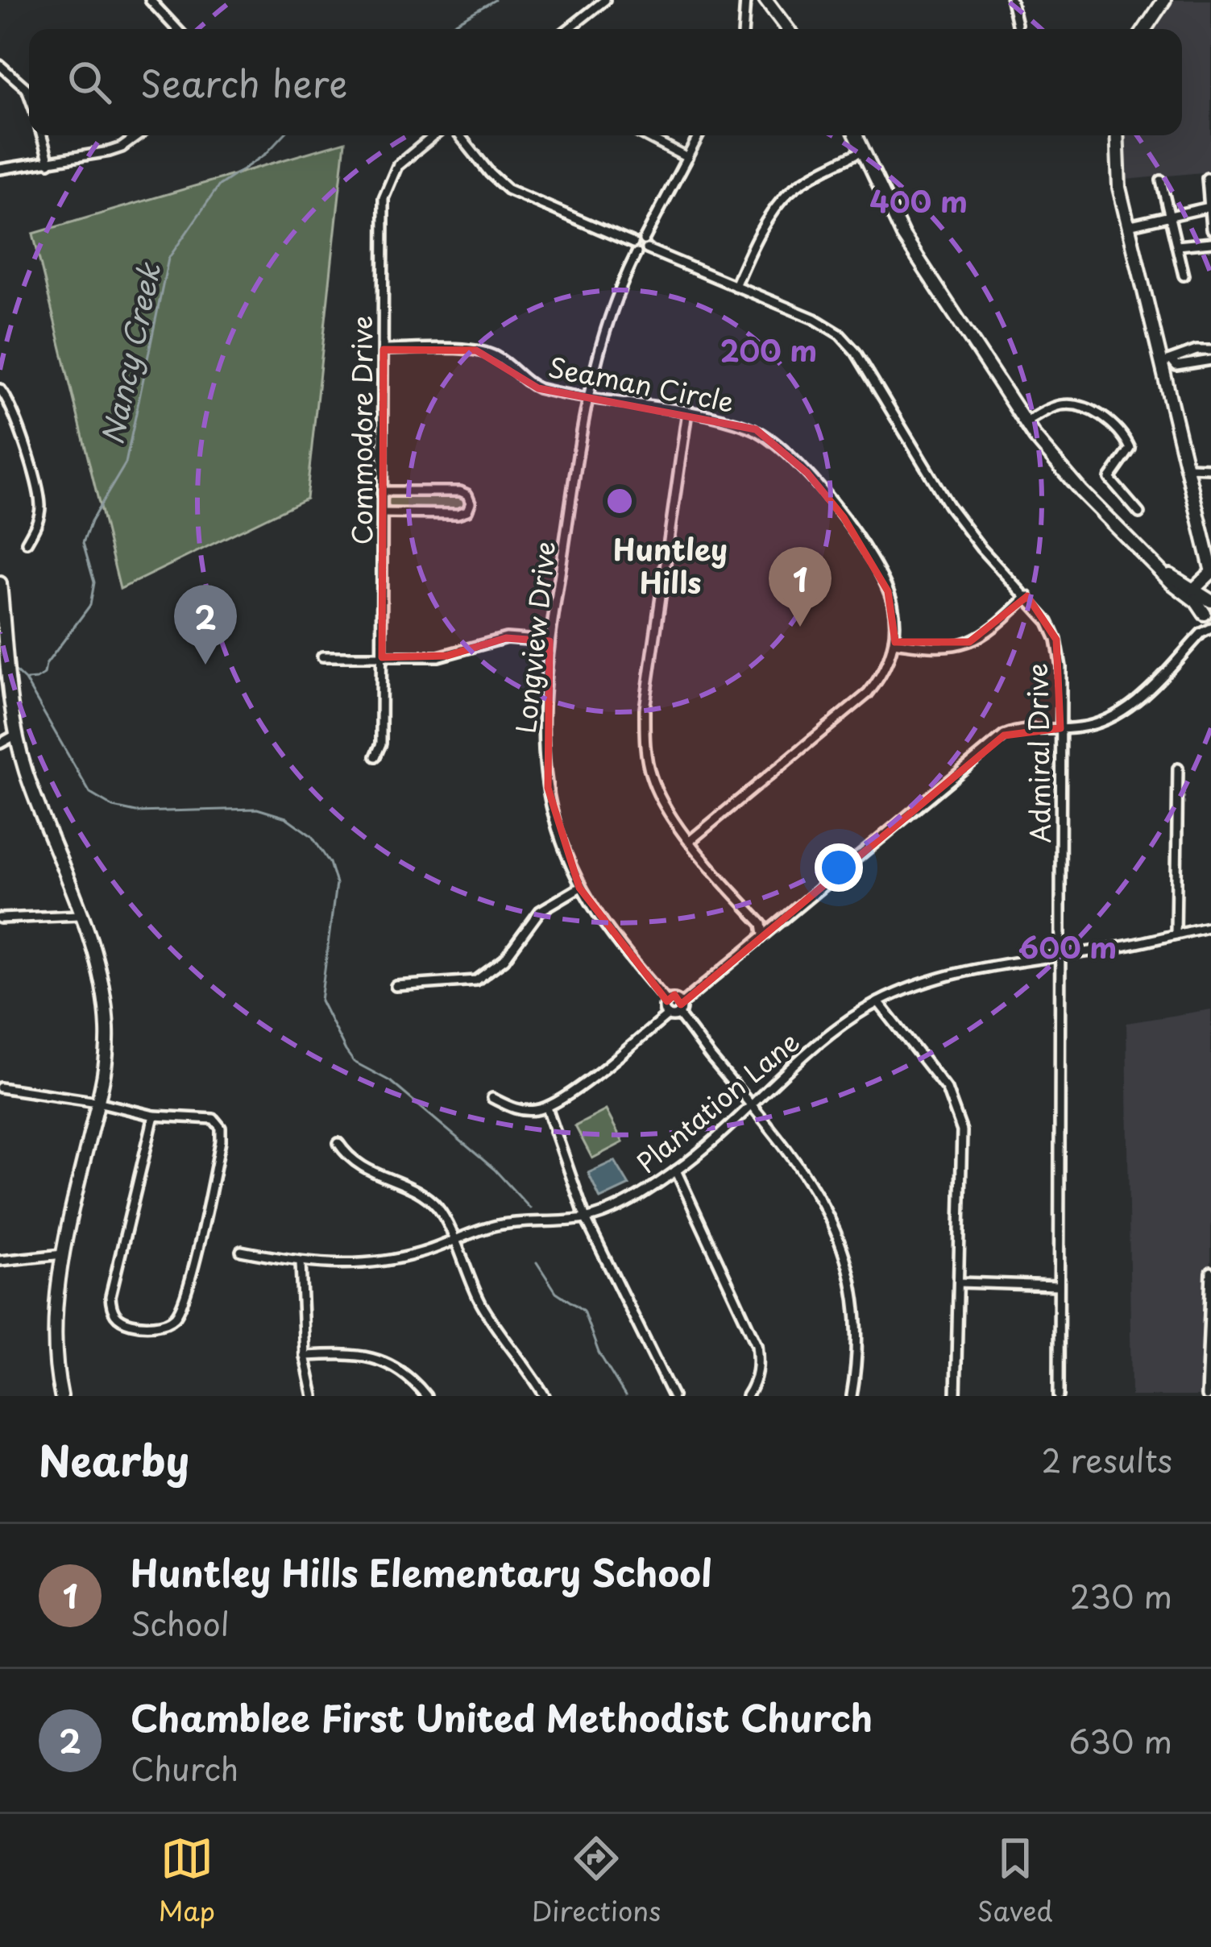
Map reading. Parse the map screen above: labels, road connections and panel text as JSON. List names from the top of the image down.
{
  "streets": {
    "street": [
      "Seaman Circle",
      "Commodore Drive",
      "Longview Drive",
      "Admiral Drive",
      "Plantation Lane"
    ]
  },
  "crossings": [
    ["Seaman Circle", "Commodore Drive"],
    ["Seaman Circle", "Longview Drive"],
    ["Admiral Drive", "Plantation Lane"]
  ],
  "districts": ["Huntley Hills"],
  "water": ["Nancy Creek"],
  "page": {
    "search": "Search here",
    "pins": ["1", "2"],
    "heading": ["Nearby", "2 results"],
    "list": [
      {
        "mark": "1",
        "name": "Huntley Hills Elementary School",
        "note": "School",
        "value": "230 m"
      },
      {
        "mark": "2",
        "name": "Chamblee First United Methodist Church",
        "note": "Church",
        "value": "630 m"
      }
    ],
    "nav": ["Map", "Directions", "Saved"]
  },
  "rings": ["400 m", "200 m", "600 m"]
}
